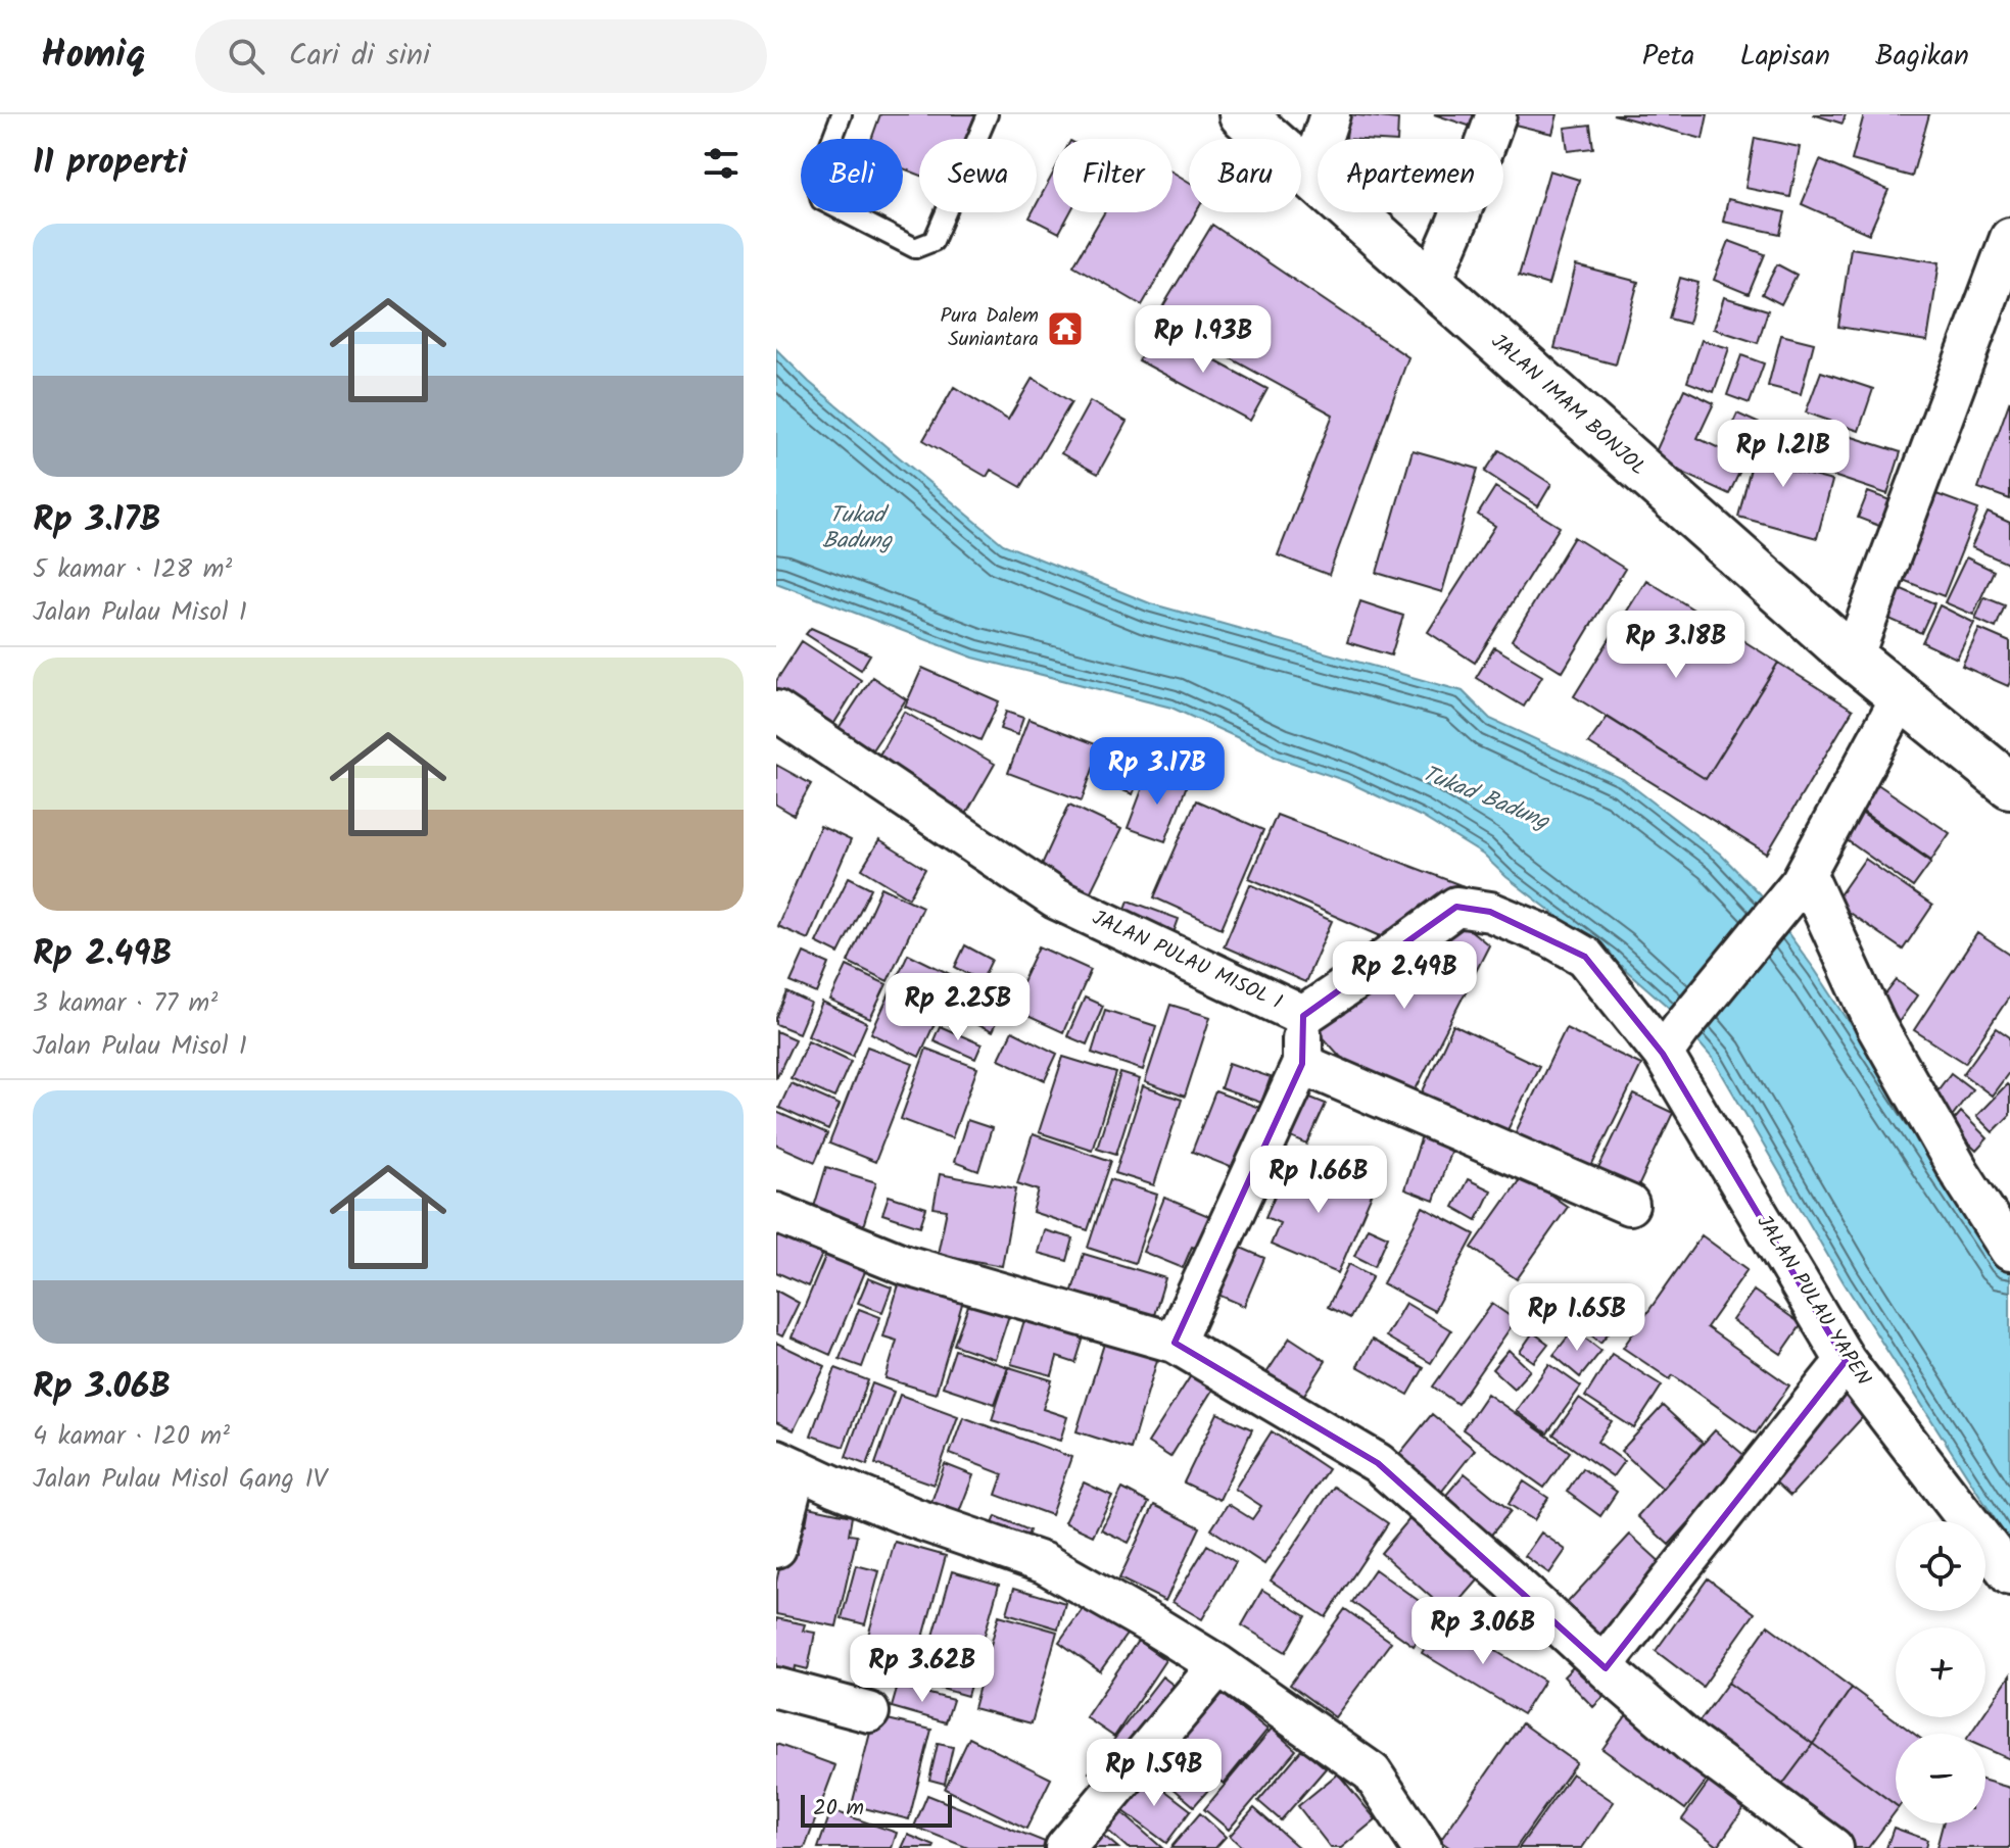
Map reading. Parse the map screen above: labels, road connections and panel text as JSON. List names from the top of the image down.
{
  "streets": {
    "highway": ["JALAN IMAM BONJOL"],
    "street": ["JALAN PULAU MISOL 1", "JALAN PULAU YAPEN"]
  },
  "crossings": [
    ["JALAN PULAU MISOL 1", "JALAN PULAU YAPEN"]
  ],
  "water": ["Tukad Badung"],
  "places": {
    "temple": ["Pura Dalem Suniantara"]
  },
  "scale_bar": "20 m",
  "page": {
    "header": "Homiq",
    "search": "Cari di sini",
    "nav": ["Peta", "Lapisan", "Bagikan"],
    "heading": "11 properti",
    "chip": [
      "Beli",
      "Sewa",
      "Filter",
      "Baru",
      "Apartemen"
    ],
    "list": [
      {
        "name": "Rp 3.17B",
        "note": "5 kamar · 128 m² · Jalan Pulau Misol 1"
      },
      {
        "name": "Rp 2.49B",
        "note": "3 kamar · 77 m² · Jalan Pulau Misol 1"
      },
      {
        "name": "Rp 3.06B",
        "note": "4 kamar · 120 m² · Jalan Pulau Misol Gang IV"
      }
    ],
    "price": [
      "Rp 1.93B",
      "Rp 1.21B",
      "Rp 3.18B",
      "Rp 3.17B",
      "Rp 2.49B",
      "Rp 2.25B",
      "Rp 1.66B",
      "Rp 1.65B",
      "Rp 3.06B",
      "Rp 3.62B",
      "Rp 1.59B"
    ],
    "map_buttons": ["+", "−"],
    "scale": "20 m"
  }
}
